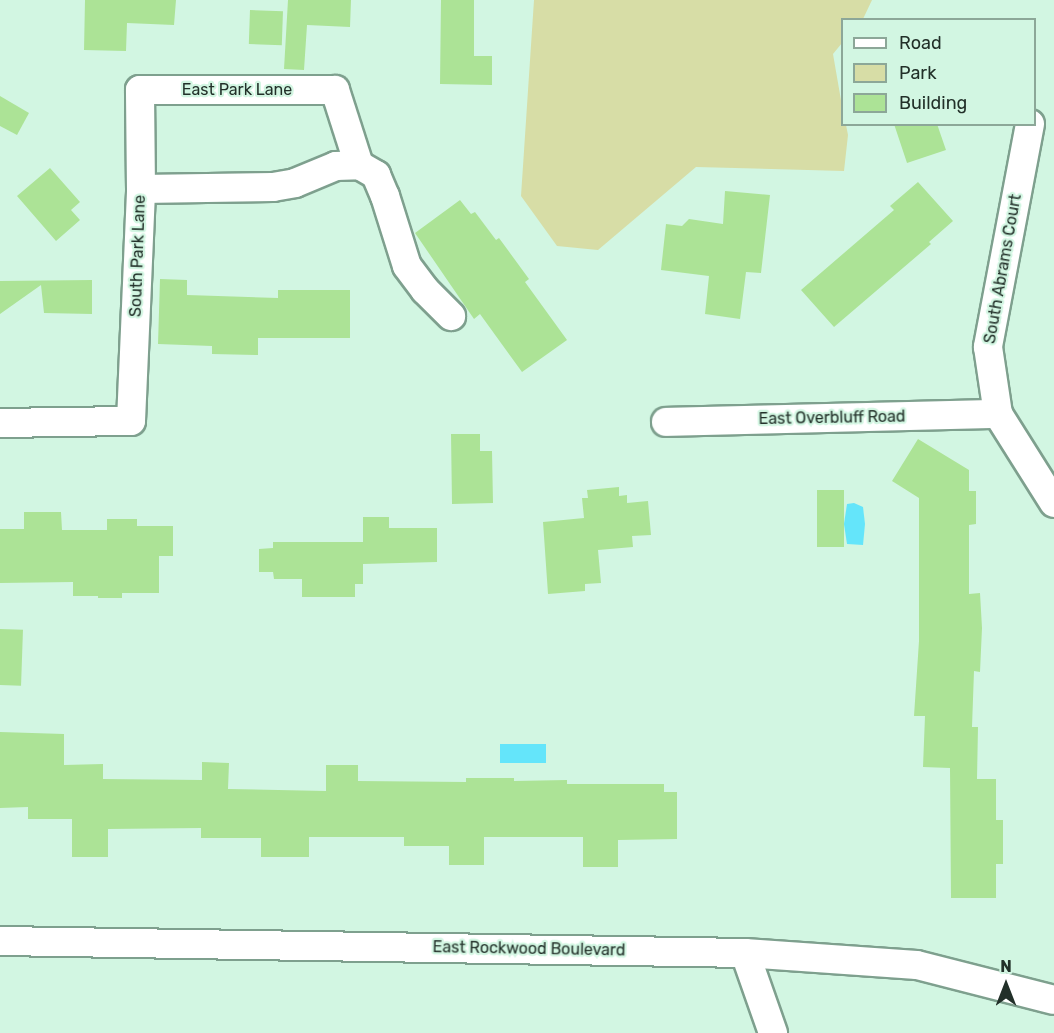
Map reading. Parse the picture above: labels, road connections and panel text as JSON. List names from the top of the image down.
{
  "streets": {
    "street": [
      "East Park Lane",
      "South Park Lane",
      "South Abrams Court",
      "East Overbluff Road",
      "East Rockwood Boulevard"
    ]
  },
  "crossings": [
    ["East Park Lane", "South Park Lane"],
    ["South Abrams Court", "East Overbluff Road"]
  ],
  "legend": ["Road", "Park", "Building"],
  "north": "top"
}
